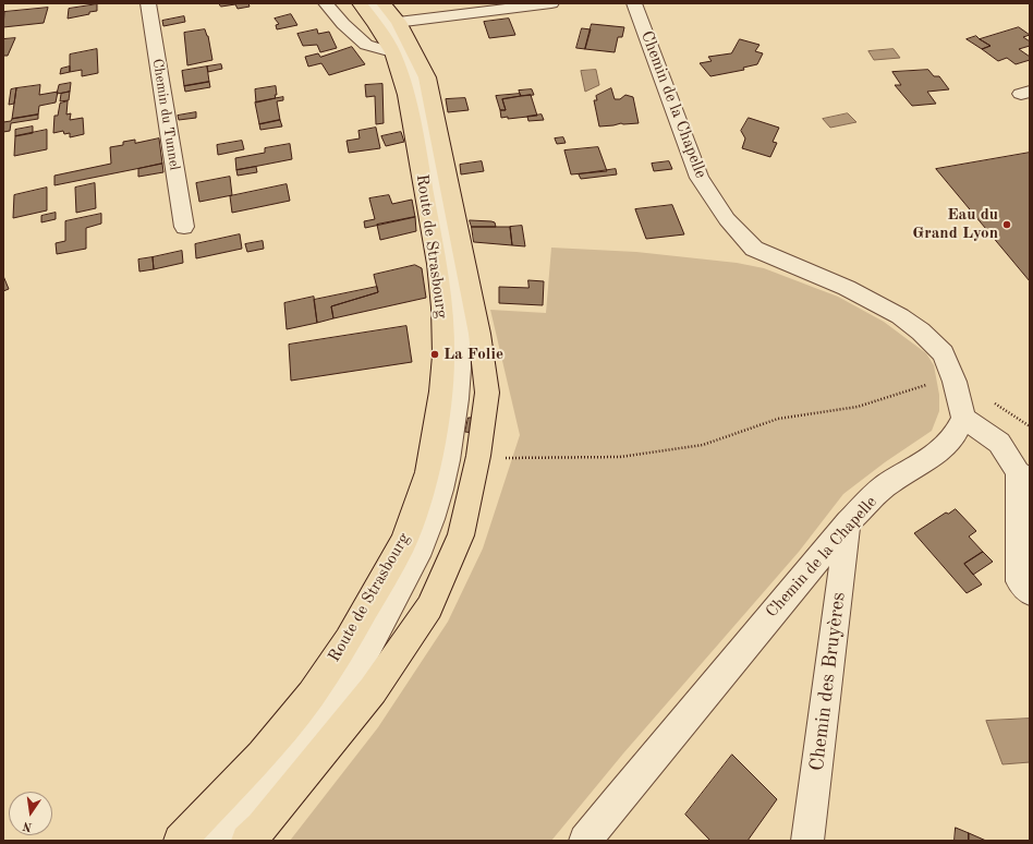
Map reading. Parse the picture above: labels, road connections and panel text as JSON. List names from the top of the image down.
{
  "streets": {
    "main road": ["Route de Strasbourg"],
    "street": ["Chemin de la Chapelle", "Chemin du Tunnel", "Chemin des Bruyères"]
  },
  "crossings": [
    ["Chemin de la Chapelle", "Chemin des Bruyères"]
  ],
  "places": ["Eau du Grand Lyon", "La Folie"],
  "north": "bottom"
}
